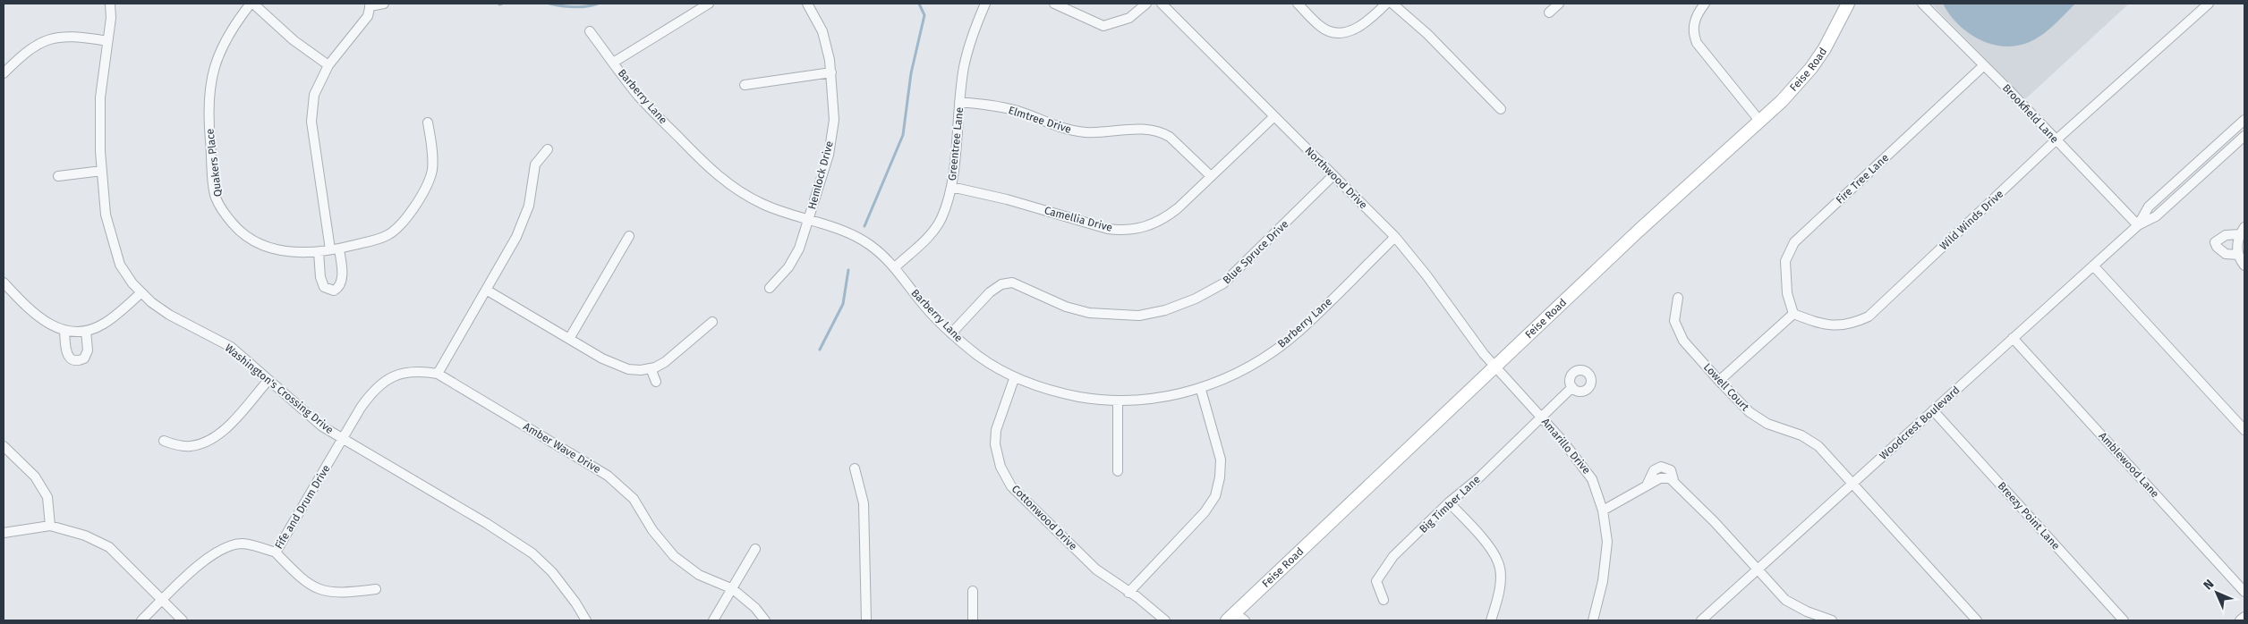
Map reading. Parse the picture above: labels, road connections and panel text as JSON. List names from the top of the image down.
{
  "streets": {
    "main road": ["Feise Road"],
    "street": [
      "Barberry Lane",
      "Brookfield Lane",
      "Elmtree Drive",
      "Greentree Lane",
      "Quakers Place",
      "Hemlock Drive",
      "Northwood Drive",
      "Fire Tree Lane",
      "Camellia Drive",
      "Wild Winds Drive",
      "Blue Spruce Drive",
      "Lowell Court",
      "Washington's Crossing Drive",
      "Woodcrest Boulevard",
      "Amarillo Drive",
      "Amber Wave Drive",
      "Amblewood Lane",
      "Big Timber Lane",
      "Fife and Drum Drive",
      "Breezy Point Lane",
      "Cottonwood Drive"
    ]
  },
  "crossings": [
    ["Feise Road", "Northwood Drive"],
    ["Feise Road", "Amarillo Drive"],
    ["Barberry Lane", "Greentree Lane"],
    ["Barberry Lane", "Hemlock Drive"],
    ["Barberry Lane", "Northwood Drive"],
    ["Barberry Lane", "Blue Spruce Drive"],
    ["Barberry Lane", "Cottonwood Drive"],
    ["Brookfield Lane", "Fire Tree Lane"],
    ["Brookfield Lane", "Wild Winds Drive"],
    ["Brookfield Lane", "Woodcrest Boulevard"],
    ["Elmtree Drive", "Greentree Lane"],
    ["Elmtree Drive", "Camellia Drive"],
    ["Greentree Lane", "Camellia Drive"],
    ["Northwood Drive", "Camellia Drive"],
    ["Northwood Drive", "Blue Spruce Drive"],
    ["Northwood Drive", "Amarillo Drive"],
    ["Fire Tree Lane", "Wild Winds Drive"],
    ["Lowell Court", "Woodcrest Boulevard"],
    ["Washington's Crossing Drive", "Amber Wave Drive"],
    ["Washington's Crossing Drive", "Fife and Drum Drive"],
    ["Woodcrest Boulevard", "Amblewood Lane"],
    ["Woodcrest Boulevard", "Breezy Point Lane"],
    ["Amarillo Drive", "Big Timber Lane"],
    ["Amber Wave Drive", "Fife and Drum Drive"]
  ],
  "north": "top left"
}
